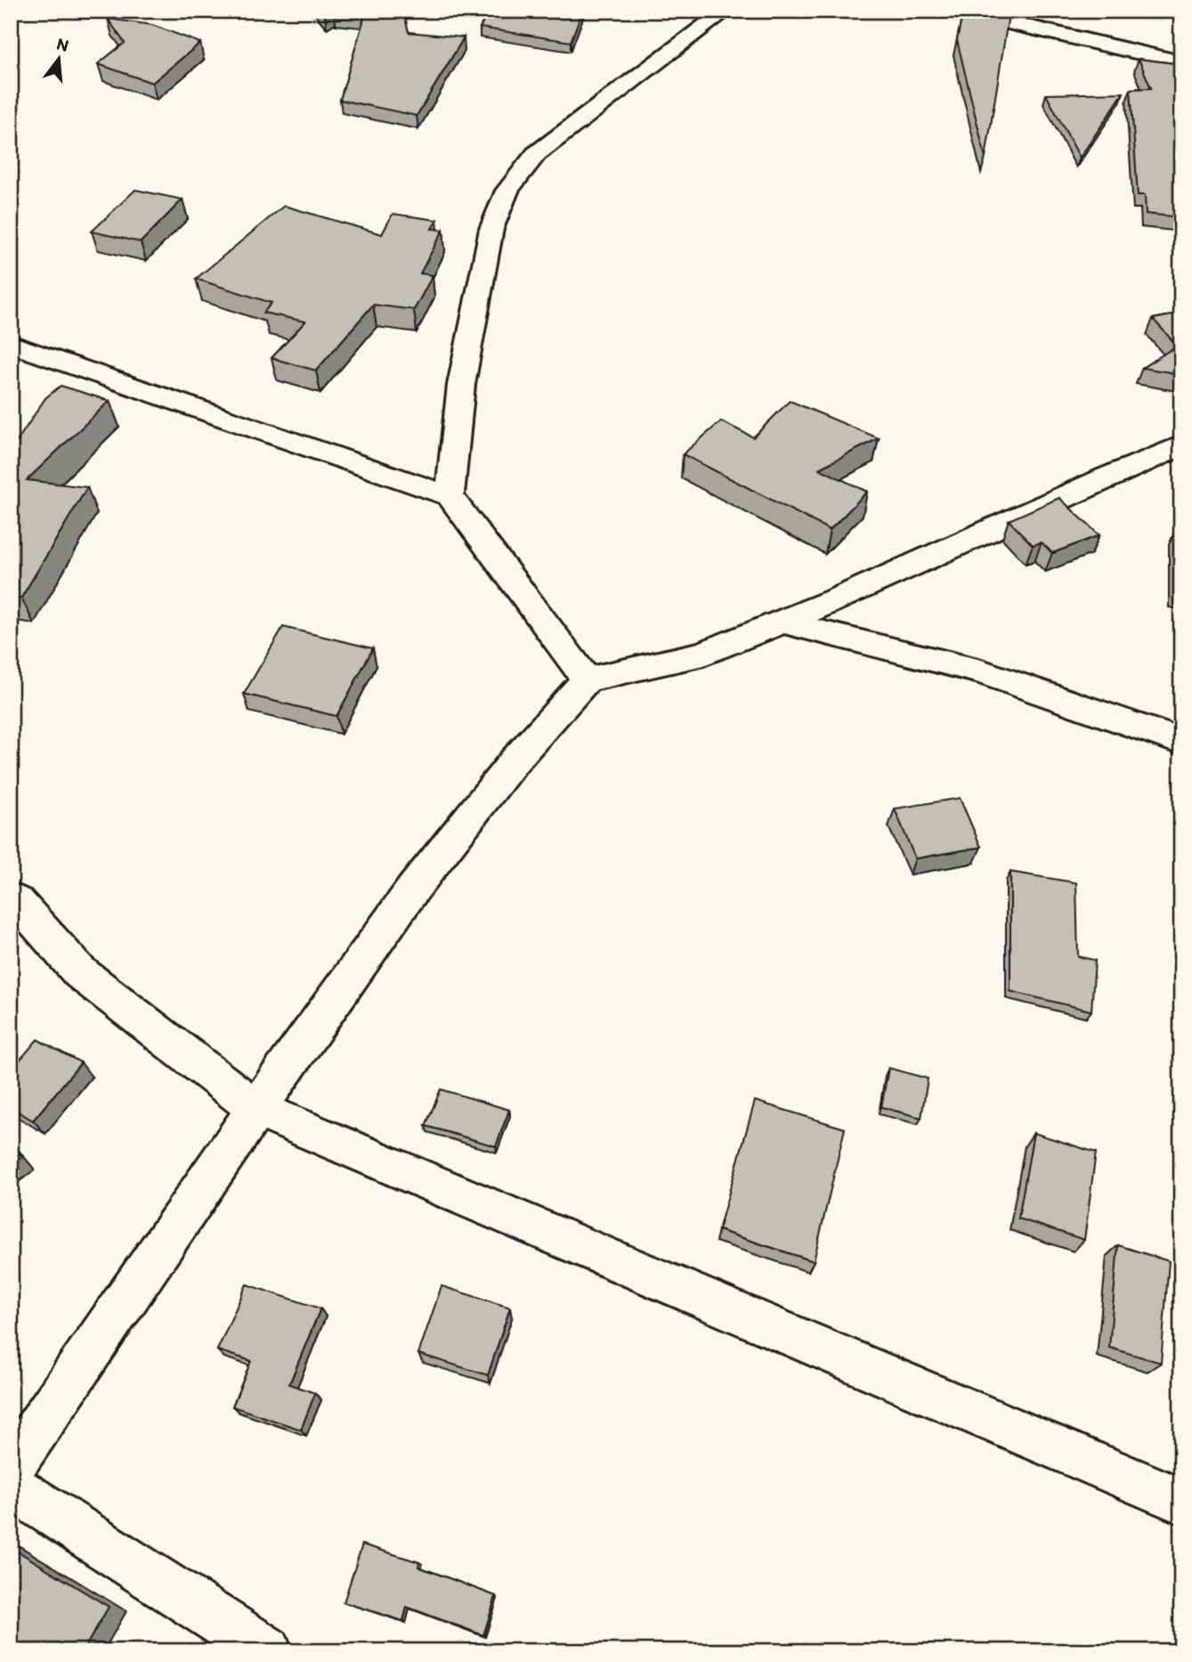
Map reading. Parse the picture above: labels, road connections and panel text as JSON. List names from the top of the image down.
{
  "north": "top"
}
